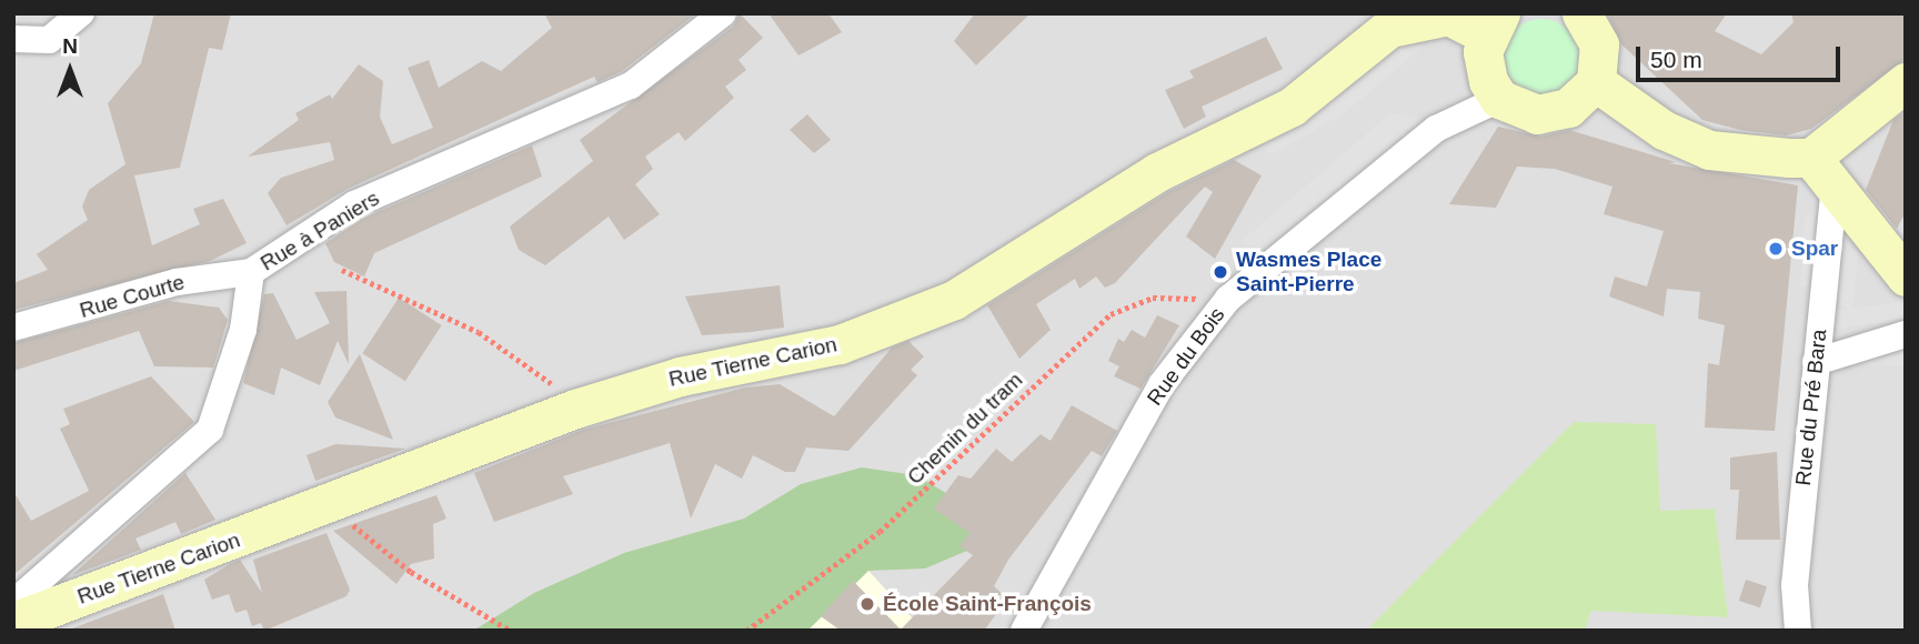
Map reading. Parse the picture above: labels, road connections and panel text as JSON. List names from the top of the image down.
{
  "streets": {
    "street": [
      "Rue à Paniers",
      "Rue Courte",
      "Rue du Bois",
      "Rue Tierne Carion",
      "Rue du Pré Bara"
    ],
    "path": ["Chemin du tram"]
  },
  "crossings": [
    ["Rue à Paniers", "Rue Courte"],
    ["Rue du Bois", "Chemin du tram"]
  ],
  "places": ["Spar", "Wasmes Place Saint-Pierre", "École Saint-François"],
  "scale_bar": "50 m",
  "north": "top"
}
